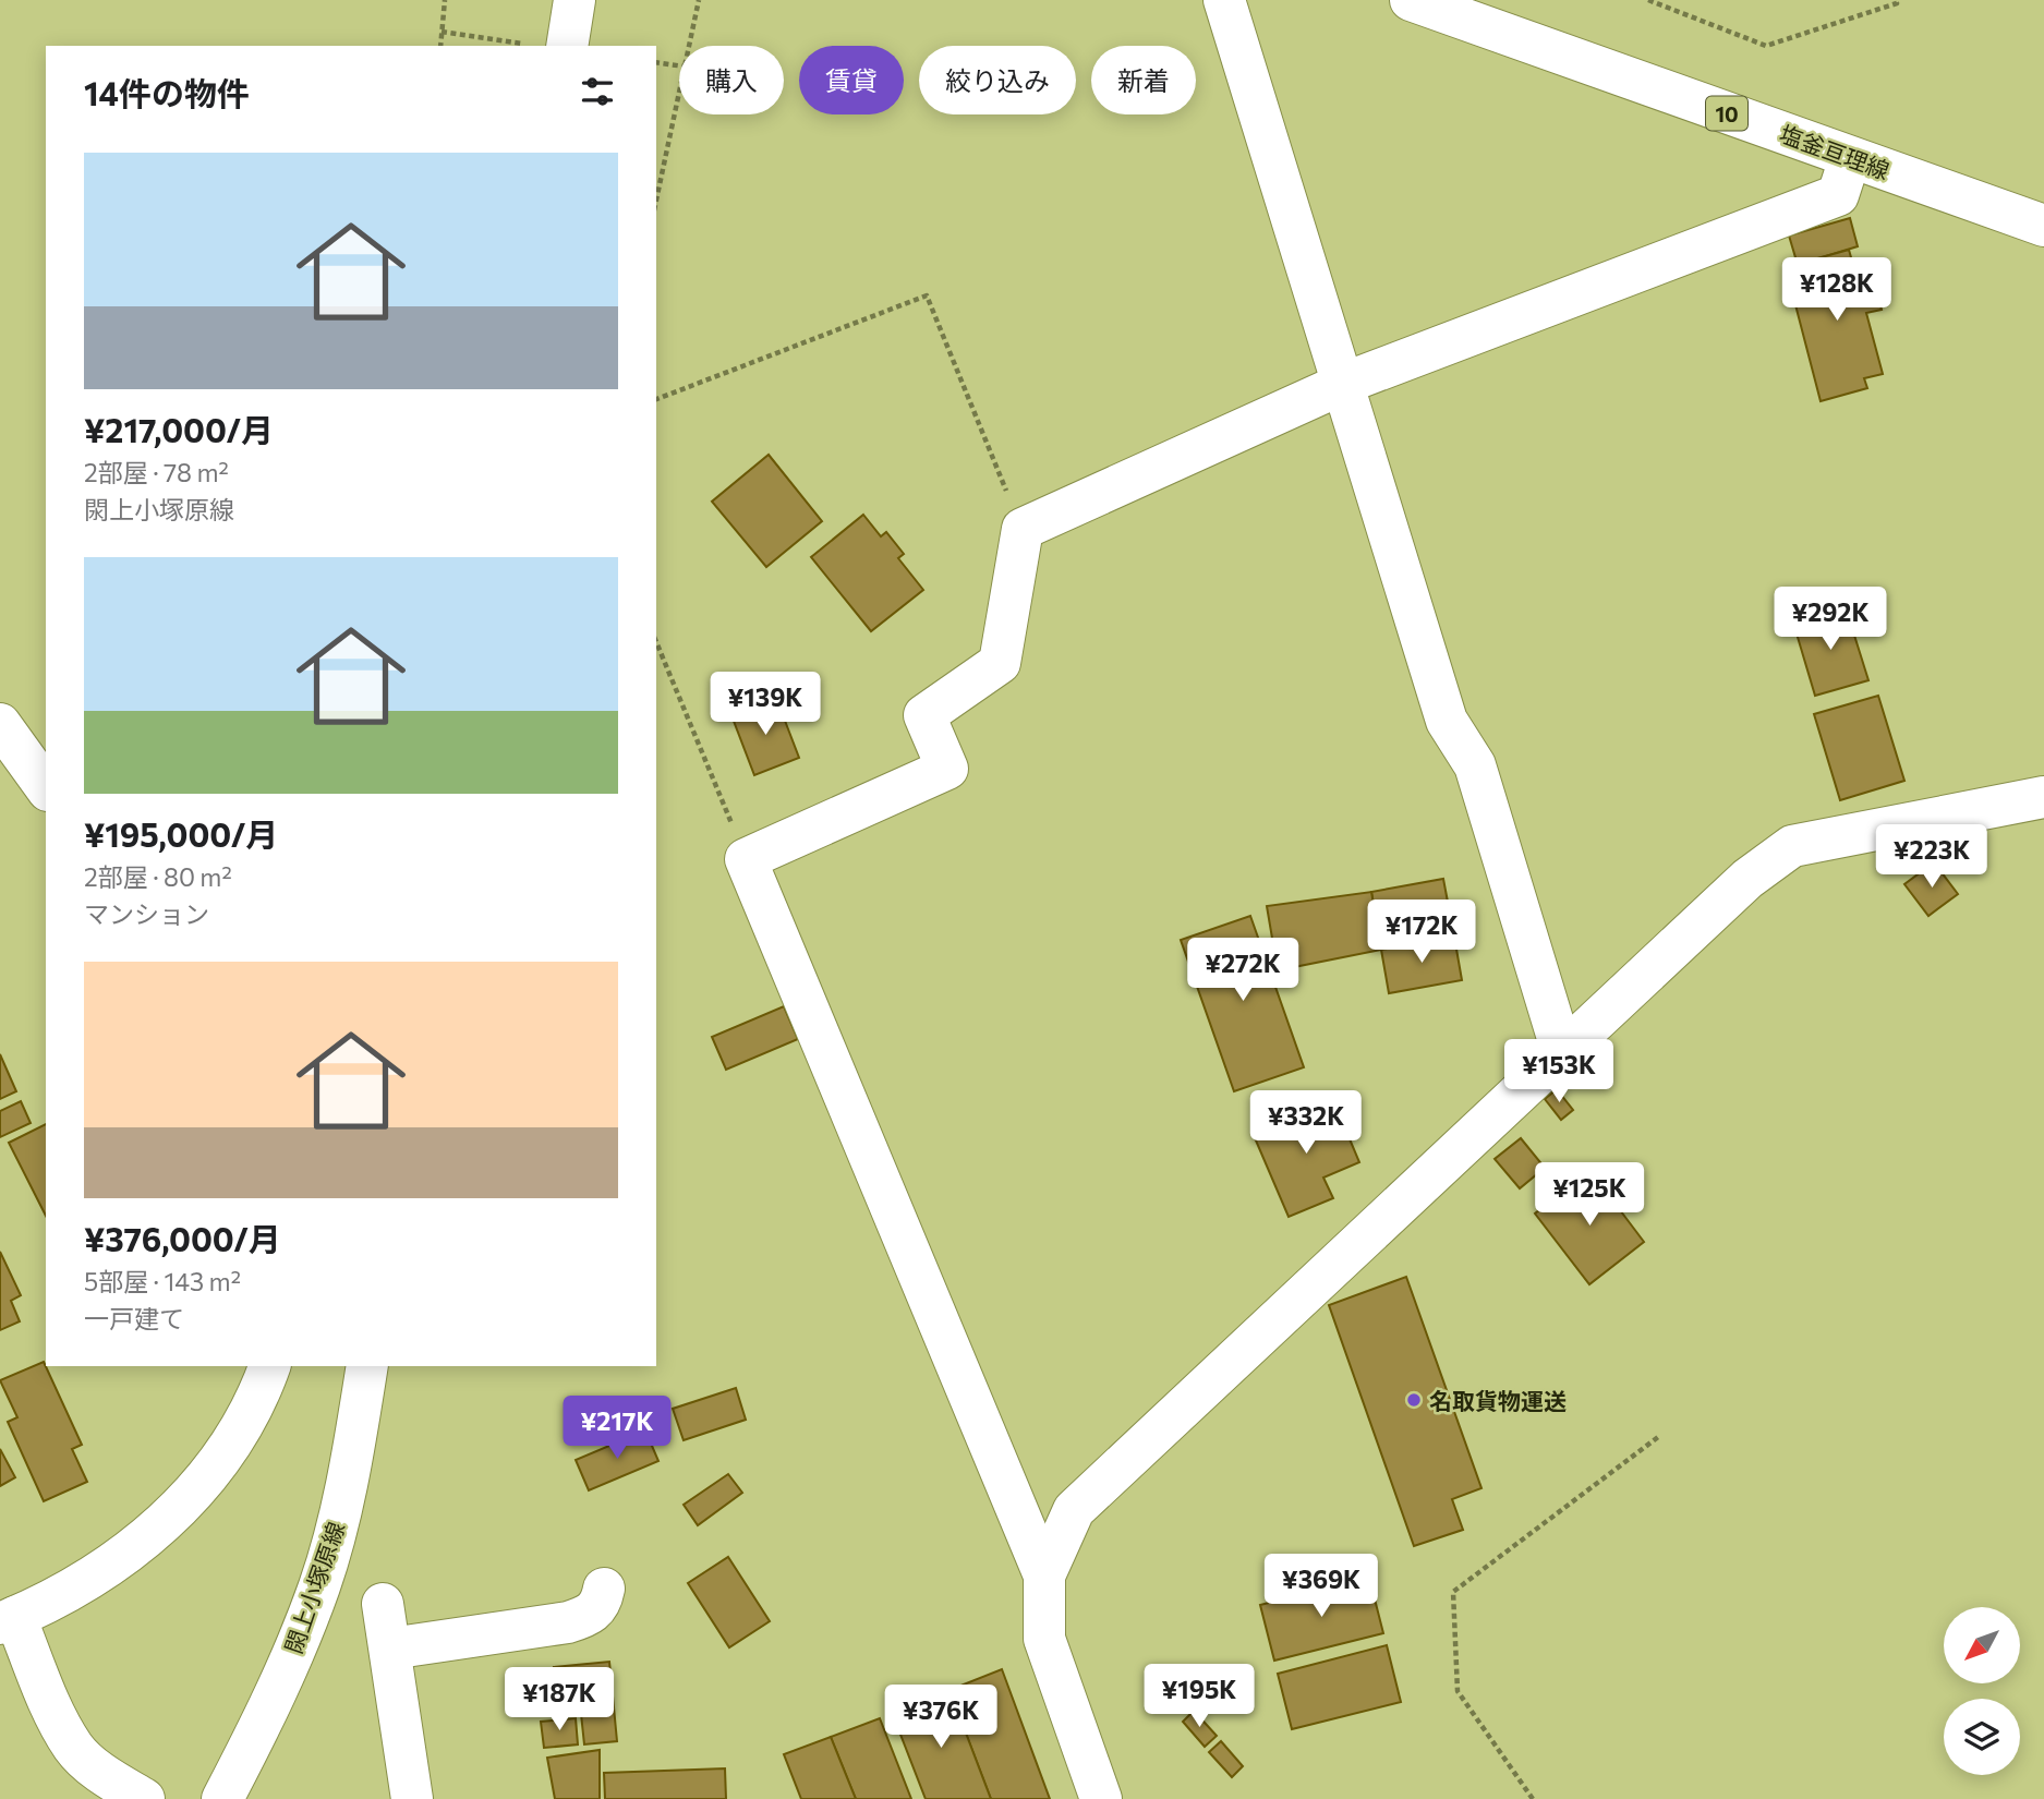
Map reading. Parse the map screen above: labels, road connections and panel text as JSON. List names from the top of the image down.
{
  "streets": {
    "street": ["10", "塩釜亘理線", "閖上小塚原線"]
  },
  "places": ["名取貨物運送"],
  "north": "bottom left",
  "page": {
    "chip": [
      "購入",
      "賃貸",
      "絞り込み",
      "新着"
    ],
    "heading": "14件の物件",
    "list": [
      {
        "name": "¥217,000/月",
        "note": "2部屋 · 78 m² · 閖上小塚原線"
      },
      {
        "name": "¥195,000/月",
        "note": "2部屋 · 80 m² · マンション"
      },
      {
        "name": "¥376,000/月",
        "note": "5部屋 · 143 m² · 一戸建て"
      }
    ],
    "price": [
      "¥128K",
      "¥292K",
      "¥139K",
      "¥223K",
      "¥172K",
      "¥272K",
      "¥153K",
      "¥332K",
      "¥125K",
      "¥217K",
      "¥369K",
      "¥195K",
      "¥187K",
      "¥376K"
    ]
  }
}
